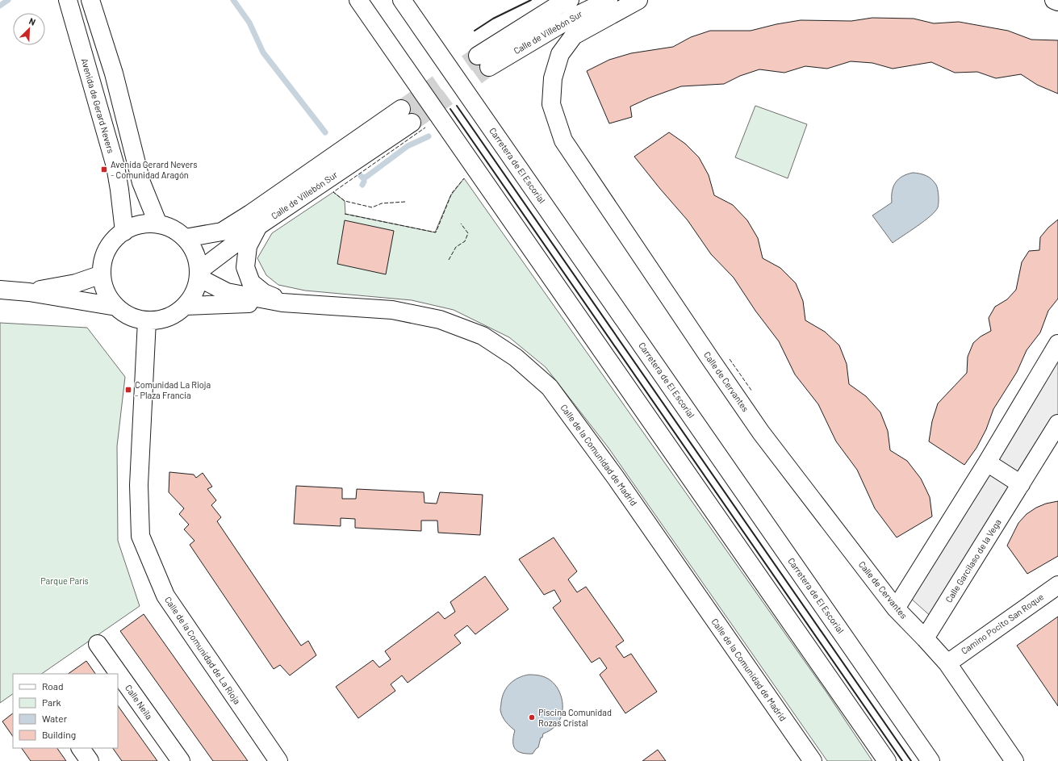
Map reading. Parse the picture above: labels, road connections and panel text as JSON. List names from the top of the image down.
{
  "streets": {
    "main road": [
      "Calle de Villebón Sur",
      "Avenida de Gerard Nevers",
      "Carretera de El Escorial",
      "Calle de Cervantes",
      "Calle de la Comunidad de Madrid",
      "Calle Garcilaso de la Vega",
      "Camino Pocito San Roque",
      "Calle de la Comunidad de La Rioja",
      "Calle Neila"
    ]
  },
  "crossings": [
    ["Calle de Villebón Sur", "Avenida de Gerard Nevers"],
    ["Calle de Villebón Sur", "Calle de la Comunidad de Madrid"],
    ["Calle de Villebón Sur", "Calle de la Comunidad de La Rioja"],
    ["Avenida de Gerard Nevers", "Calle de la Comunidad de Madrid"],
    ["Avenida de Gerard Nevers", "Calle de la Comunidad de La Rioja"],
    ["Calle de Cervantes", "Calle Garcilaso de la Vega"],
    ["Calle de Cervantes", "Camino Pocito San Roque"],
    ["Calle de la Comunidad de Madrid", "Calle de la Comunidad de La Rioja"]
  ],
  "parks": ["Parque París"],
  "places": {
    "transit": ["Avenida Gerard Nevers - Comunidad Aragón", "Comunidad La Rioja - Plaza Francia"],
    "other": ["Piscina Comunidad Rozas Cristal"]
  },
  "legend": [
    "Road",
    "Park",
    "Water",
    "Building"
  ],
  "north": "top right"
}
